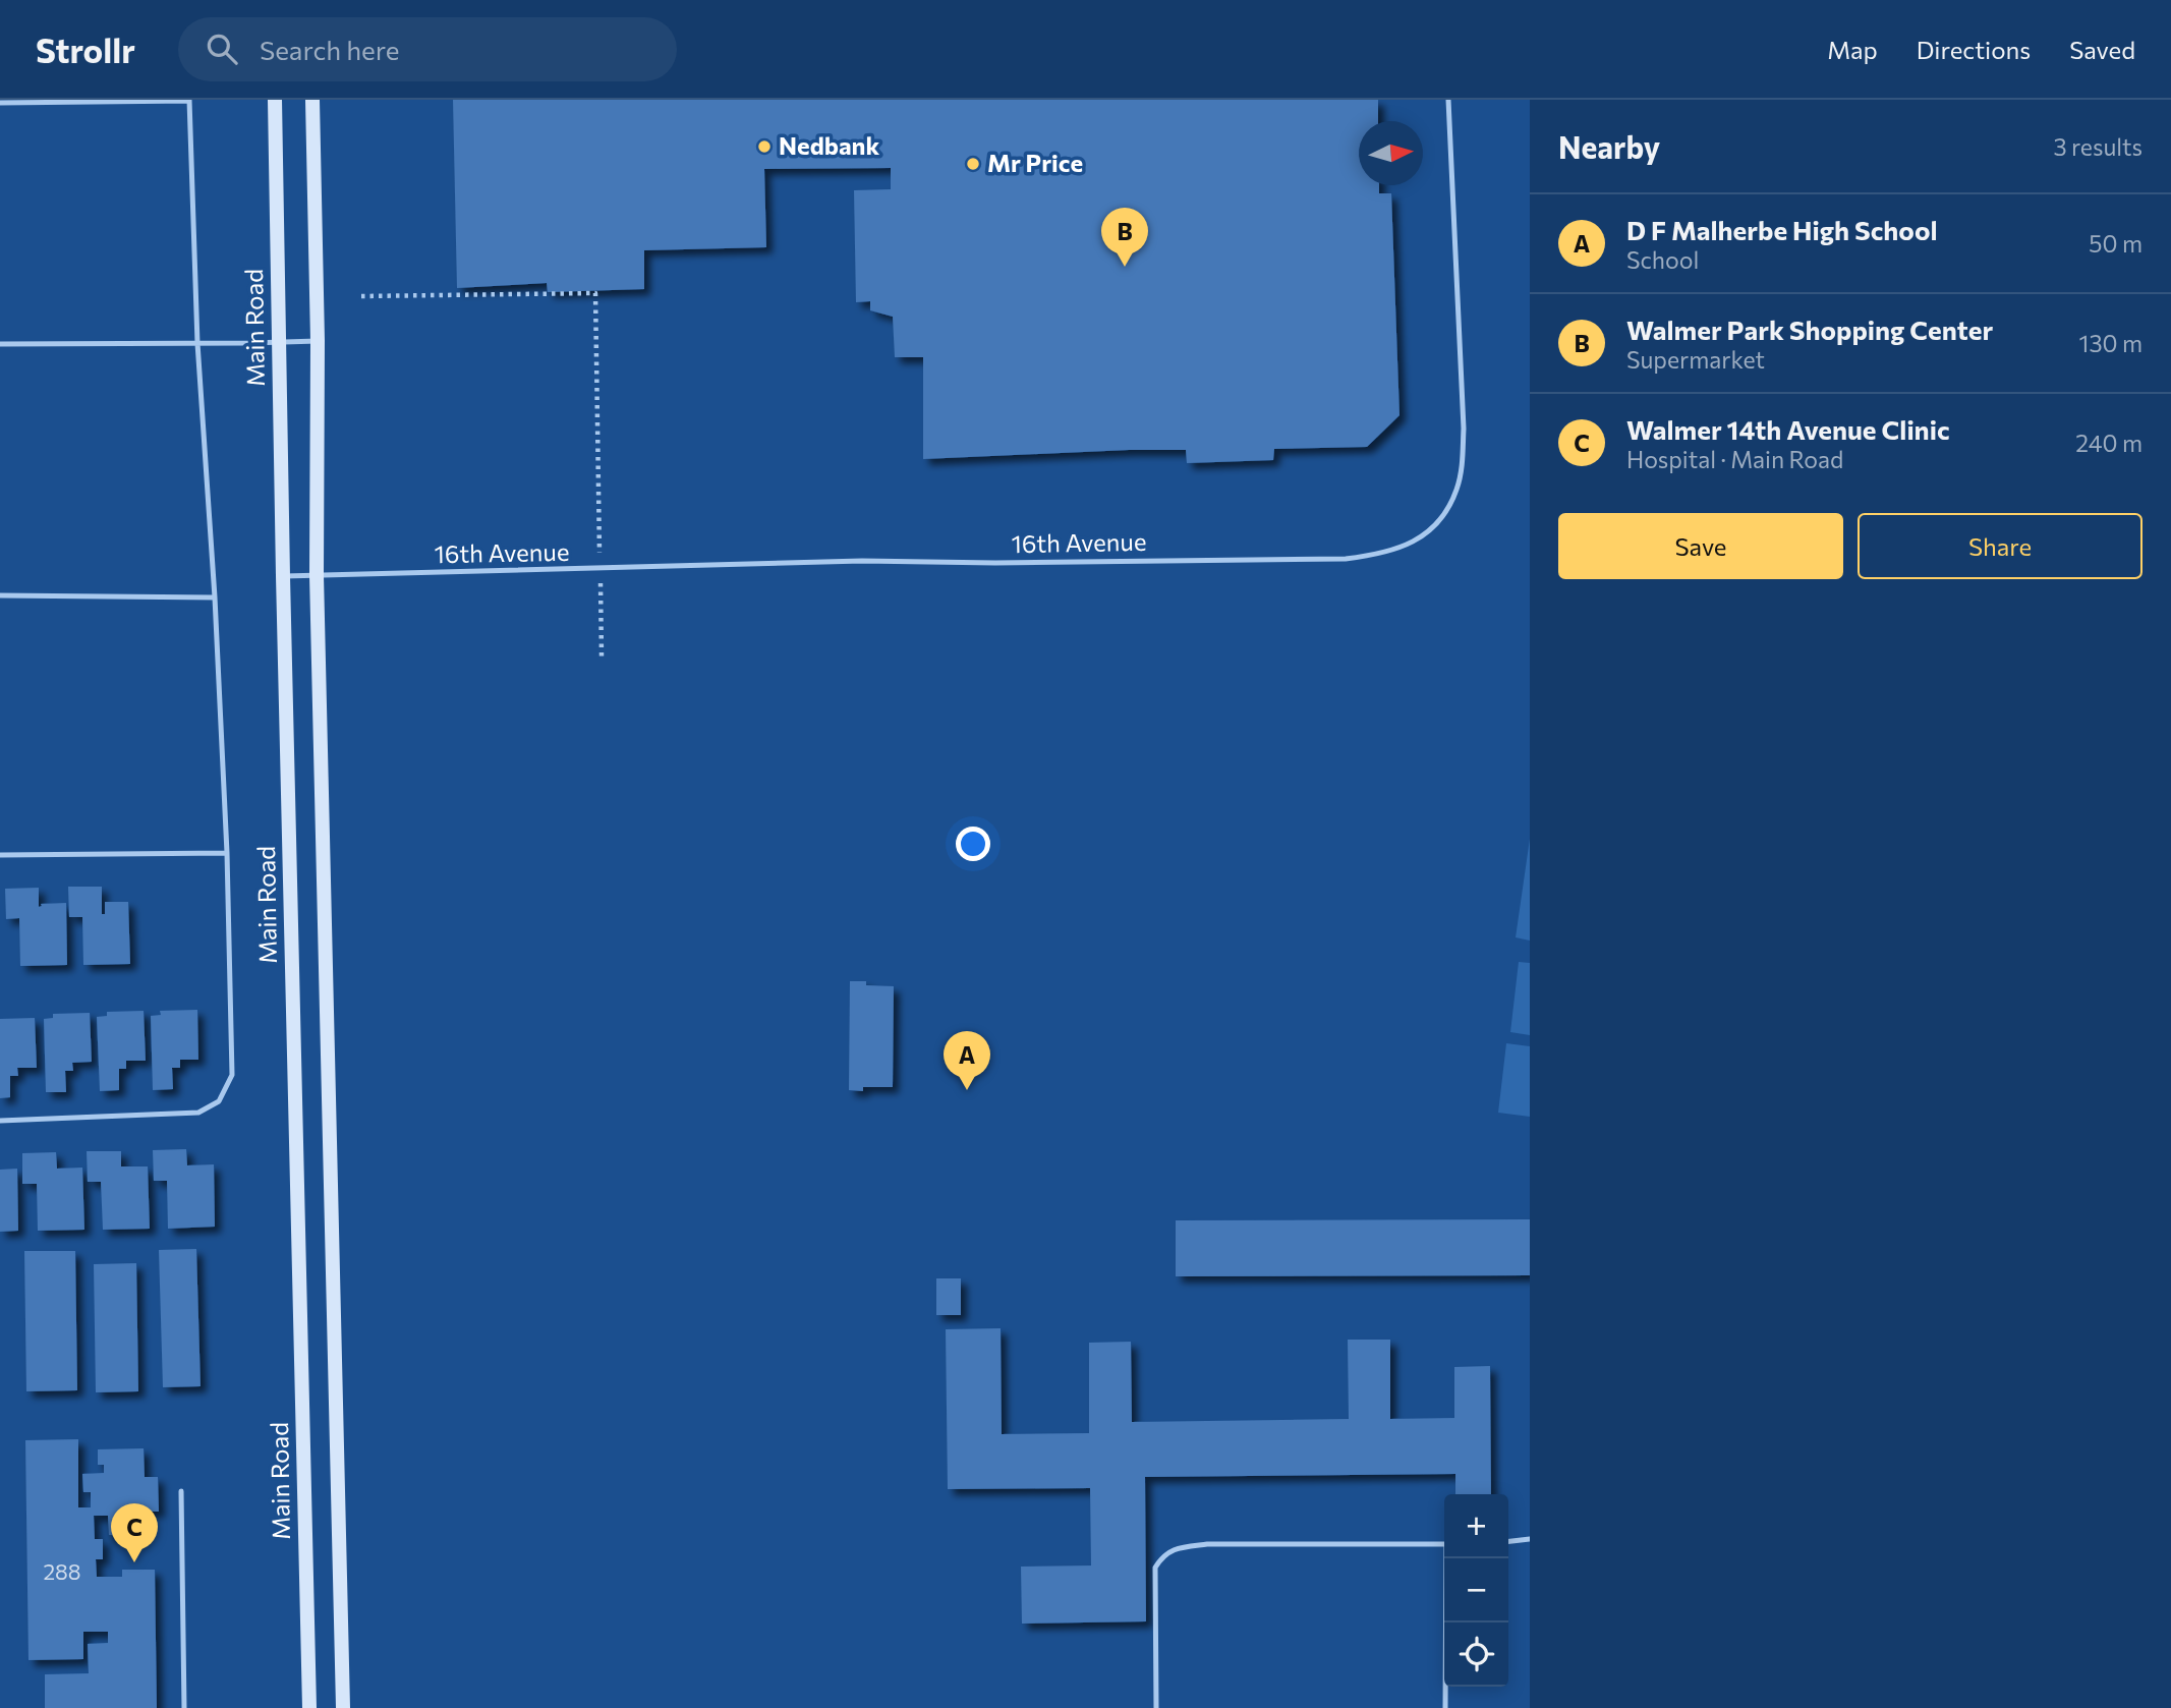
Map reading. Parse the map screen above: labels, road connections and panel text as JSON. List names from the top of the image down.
{
  "streets": {
    "main road": ["Main Road"],
    "lane": ["16th Avenue"]
  },
  "crossings": [
    ["Main Road", "16th Avenue"]
  ],
  "places": ["Nedbank", "Mr Price"],
  "house_numbers": ["288"],
  "north": "right",
  "page": {
    "header": "Strollr",
    "search": "Search here",
    "nav": ["Map", "Directions", "Saved"],
    "heading": ["Nearby", "3 results"],
    "list": [
      {
        "mark": "A",
        "name": "D F Malherbe High School",
        "note": "School",
        "value": "50 m"
      },
      {
        "mark": "B",
        "name": "Walmer Park Shopping Center",
        "note": "Supermarket",
        "value": "130 m"
      },
      {
        "mark": "C",
        "name": "Walmer 14th Avenue Clinic",
        "note": "Hospital · Main Road",
        "value": "240 m"
      }
    ],
    "pins": ["B", "A", "C"],
    "buttons": ["Save", "Share"],
    "map_buttons": ["+", "−"]
  }
}
